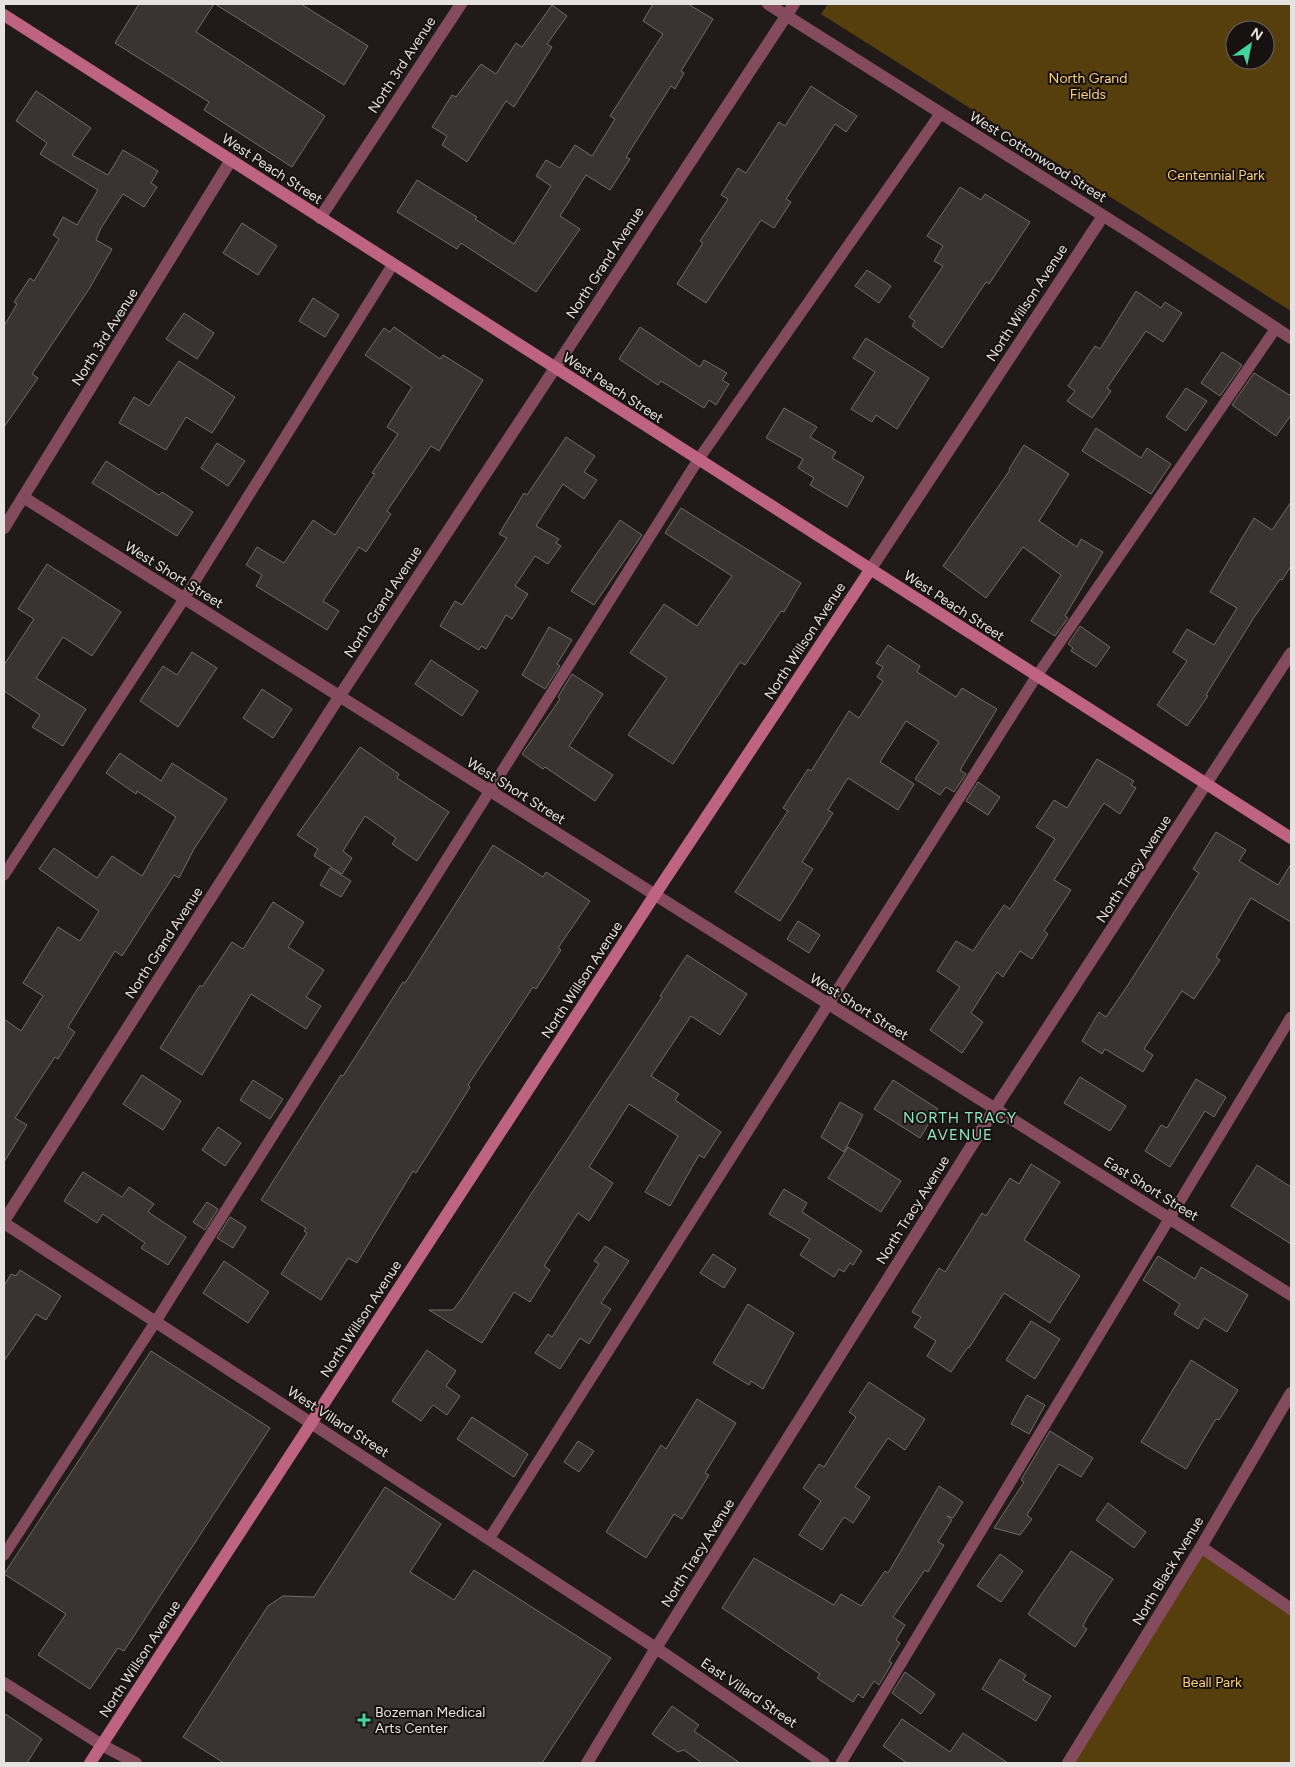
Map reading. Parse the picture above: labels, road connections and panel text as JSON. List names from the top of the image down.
{
  "streets": {
    "main road": ["West Peach Street", "North Willson Avenue"],
    "street": [
      "North 3rd Avenue",
      "West Cottonwood Street",
      "North Grand Avenue",
      "West Short Street",
      "North Tracy Avenue",
      "East Short Street",
      "West Villard Street",
      "North Black Avenue",
      "East Villard Street"
    ]
  },
  "crossings": [
    ["North 3rd Avenue", "West Peach Street"],
    ["North 3rd Avenue", "West Short Street"],
    ["West Cottonwood Street", "North Grand Avenue"],
    ["West Cottonwood Street", "North Willson Avenue"],
    ["West Peach Street", "North Grand Avenue"],
    ["West Peach Street", "North Willson Avenue"],
    ["West Peach Street", "North Tracy Avenue"],
    ["North Grand Avenue", "West Short Street"],
    ["North Grand Avenue", "West Villard Street"],
    ["North Willson Avenue", "West Short Street"],
    ["North Willson Avenue", "West Villard Street"],
    ["West Short Street", "North Tracy Avenue"],
    ["West Short Street", "East Short Street"],
    ["North Tracy Avenue", "East Short Street"],
    ["North Tracy Avenue", "West Villard Street"],
    ["North Tracy Avenue", "East Villard Street"],
    ["West Villard Street", "East Villard Street"]
  ],
  "districts": ["NORTH TRACY AVENUE"],
  "parks": ["North Grand Fields", "Centennial Park", "Beall Park"],
  "places": {
    "health": ["Bozeman Medical Arts Center"]
  },
  "north": "top right"
}
